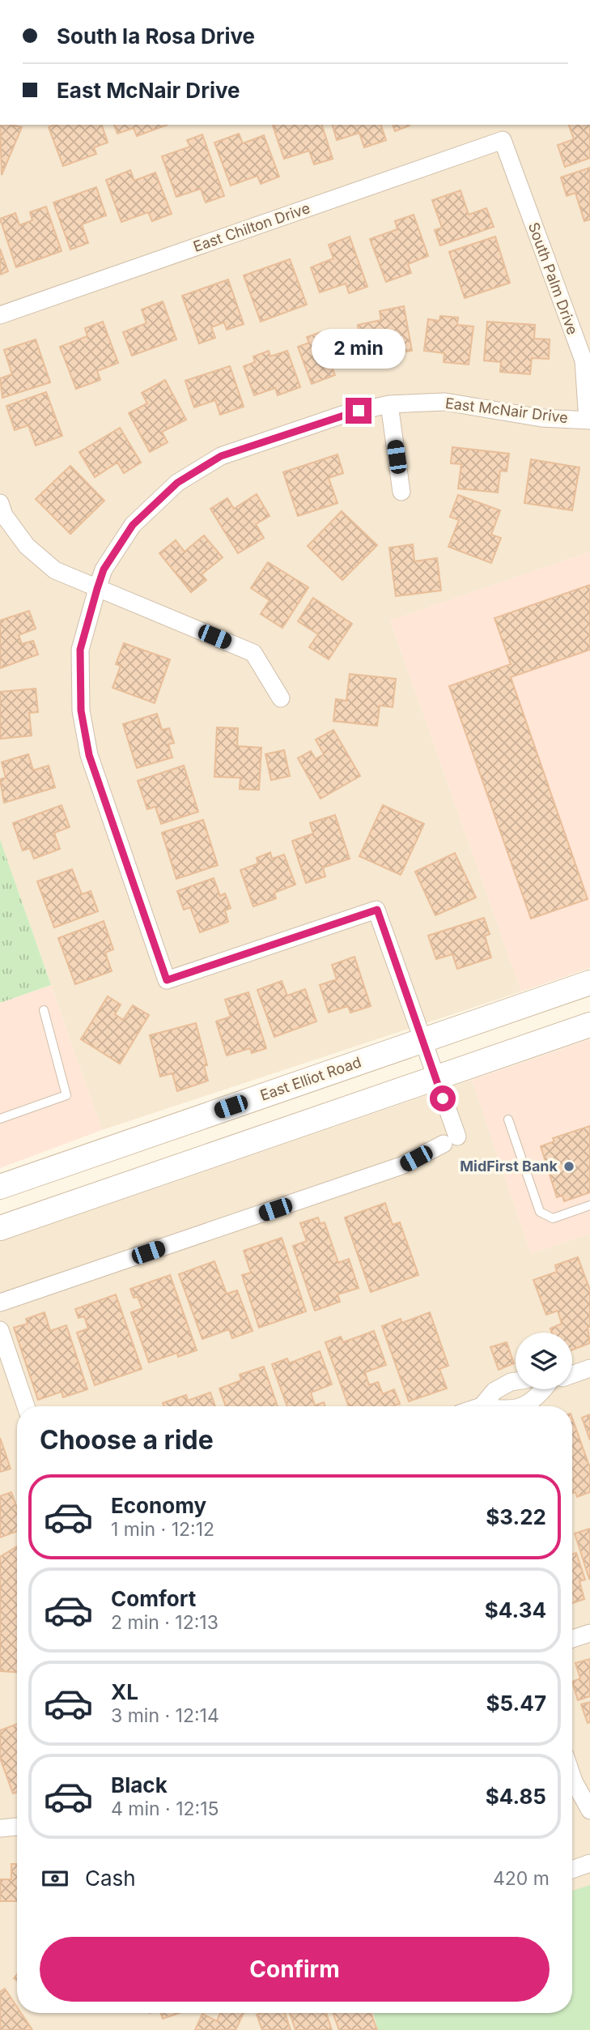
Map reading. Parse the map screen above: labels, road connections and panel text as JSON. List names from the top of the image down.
{
  "streets": {
    "main road": ["East Elliot Road"],
    "street": ["East Chilton Drive", "South Palm Drive", "East McNair Drive"]
  },
  "crossings": [
    ["East Chilton Drive", "South Palm Drive"],
    ["South Palm Drive", "East McNair Drive"],
    ["East McNair Drive", "East Elliot Road"]
  ],
  "places": ["MidFirst Bank"],
  "page": {
    "banner": ["South la Rosa Drive", "East McNair Drive"],
    "bubble": "2 min",
    "heading": "Choose a ride",
    "list": [
      {
        "name": "Economy",
        "note": "1 min · 12:12",
        "value": "$3.22"
      },
      {
        "name": "Comfort",
        "note": "2 min · 12:13",
        "value": "$4.34"
      },
      {
        "name": "XL",
        "note": "3 min · 12:14",
        "value": "$5.47"
      },
      {
        "name": "Black",
        "note": "4 min · 12:15",
        "value": "$4.85"
      }
    ],
    "pay": ["Cash", "420 m"],
    "buttons": "Confirm"
  }
}
